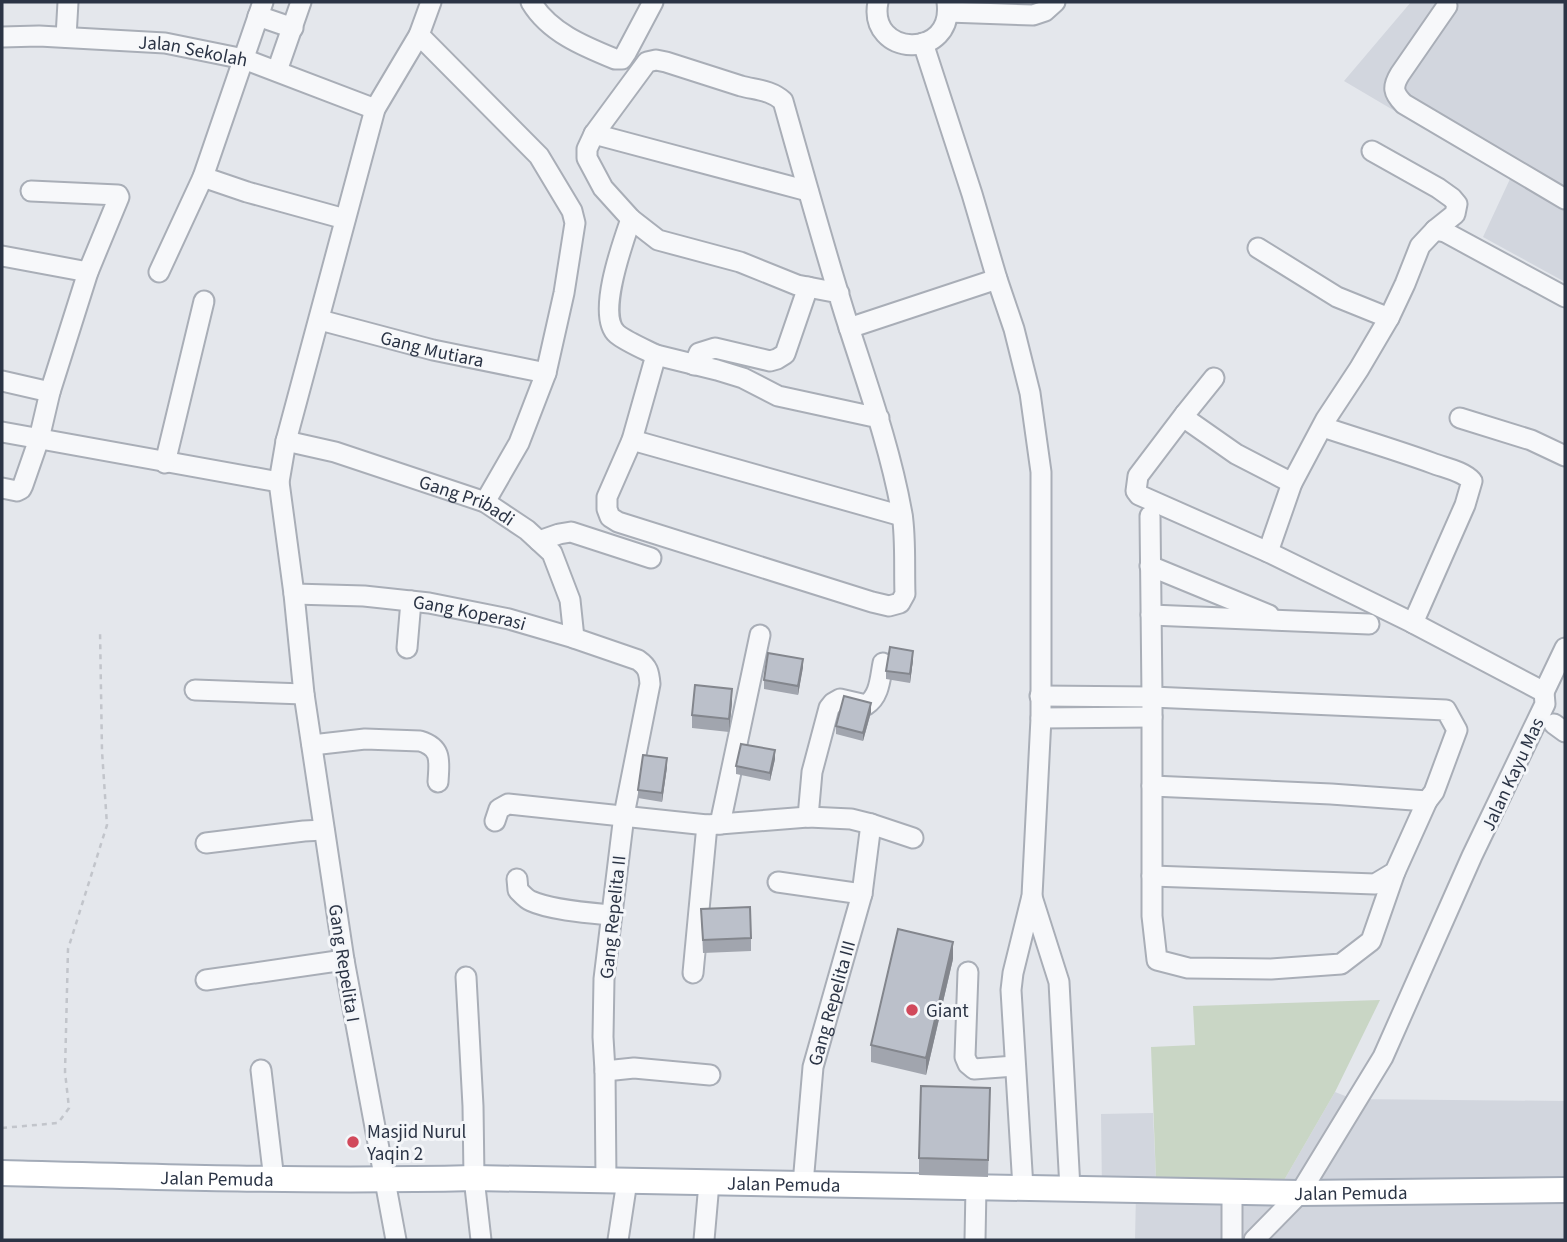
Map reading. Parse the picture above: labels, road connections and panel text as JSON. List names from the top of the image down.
{
  "streets": {
    "main road": ["Jalan Pemuda"],
    "street": [
      "Jalan Sekolah",
      "Gang Mutiara",
      "Gang Pribadi",
      "Gang Koperasi",
      "Jalan Kayu Mas",
      "Gang Repelita II",
      "Gang Repelita I",
      "Gang Repelita III"
    ]
  },
  "crossings": [
    ["Jalan Sekolah", "Gang Repelita I"],
    ["Gang Mutiara", "Gang Repelita I"],
    ["Gang Pribadi", "Gang Koperasi"],
    ["Gang Pribadi", "Gang Repelita I"],
    ["Gang Koperasi", "Gang Repelita II"],
    ["Gang Koperasi", "Gang Repelita I"],
    ["Jalan Kayu Mas", "Jalan Pemuda"],
    ["Gang Repelita II", "Jalan Pemuda"],
    ["Gang Repelita I", "Jalan Pemuda"],
    ["Gang Repelita III", "Jalan Pemuda"]
  ],
  "places": ["Giant", "Masjid Nurul Yaqin 2"]
}
